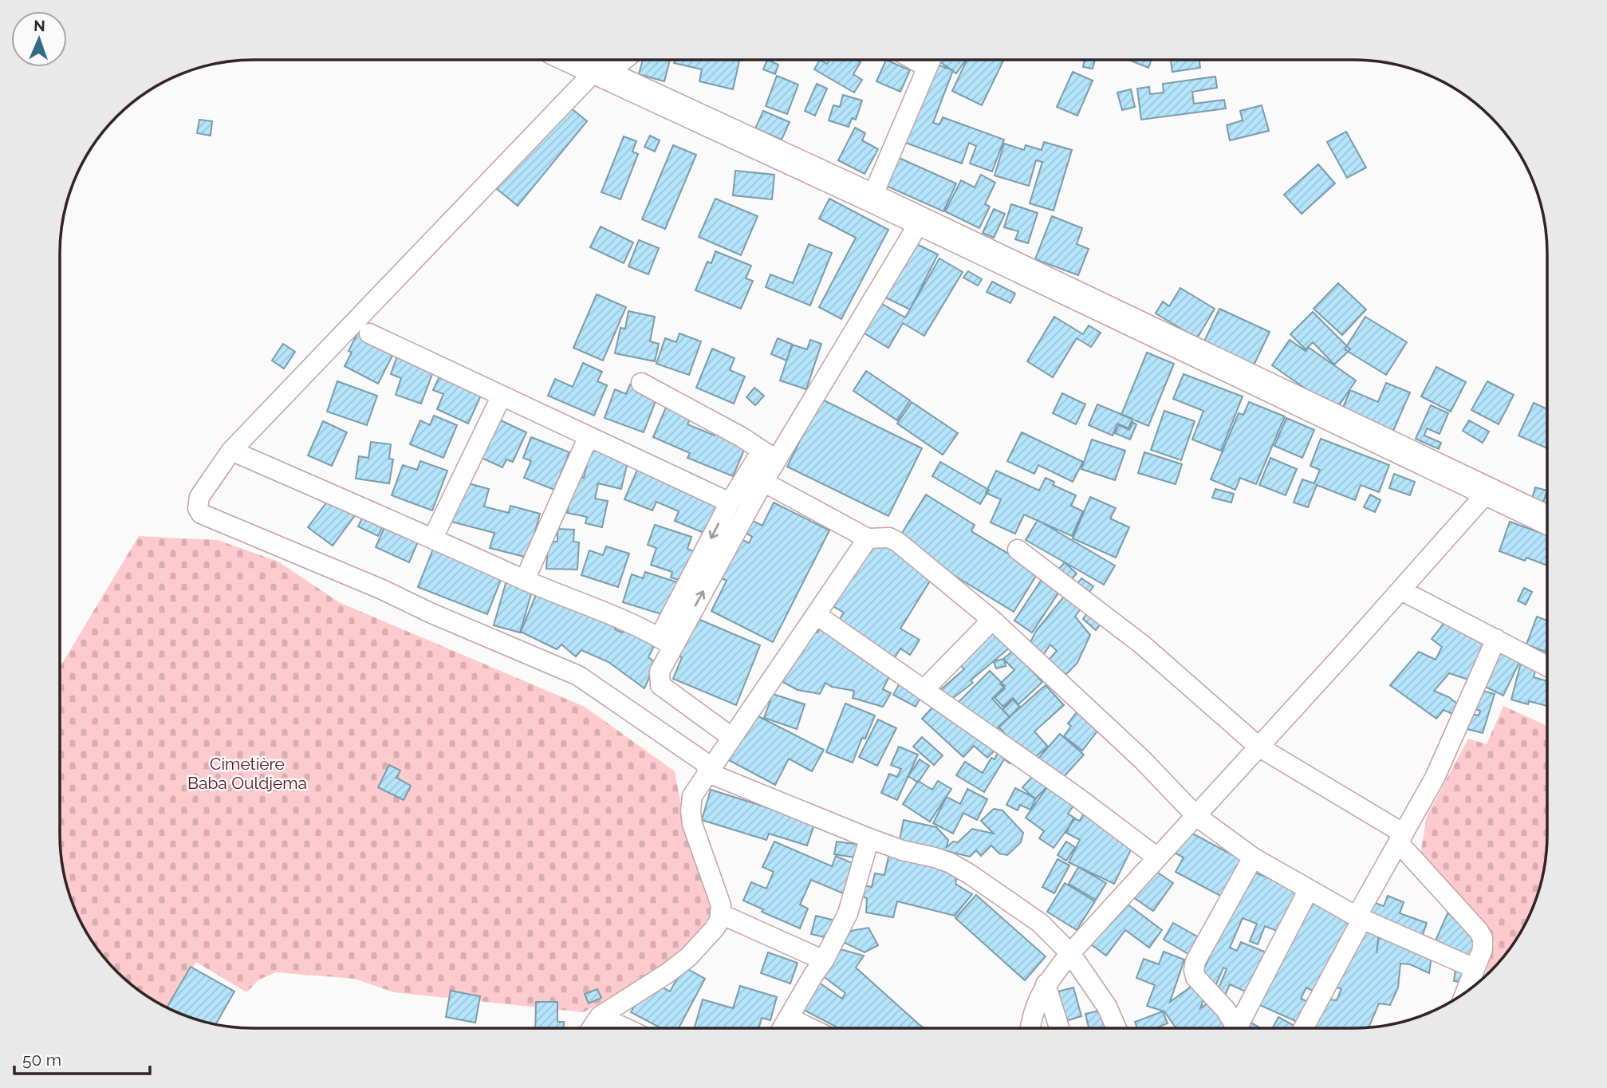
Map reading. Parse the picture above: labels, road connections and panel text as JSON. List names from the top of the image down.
{
  "parks": ["Cimetière Baba Ouldjema"],
  "scale_bar": "50 m",
  "north": "top"
}
